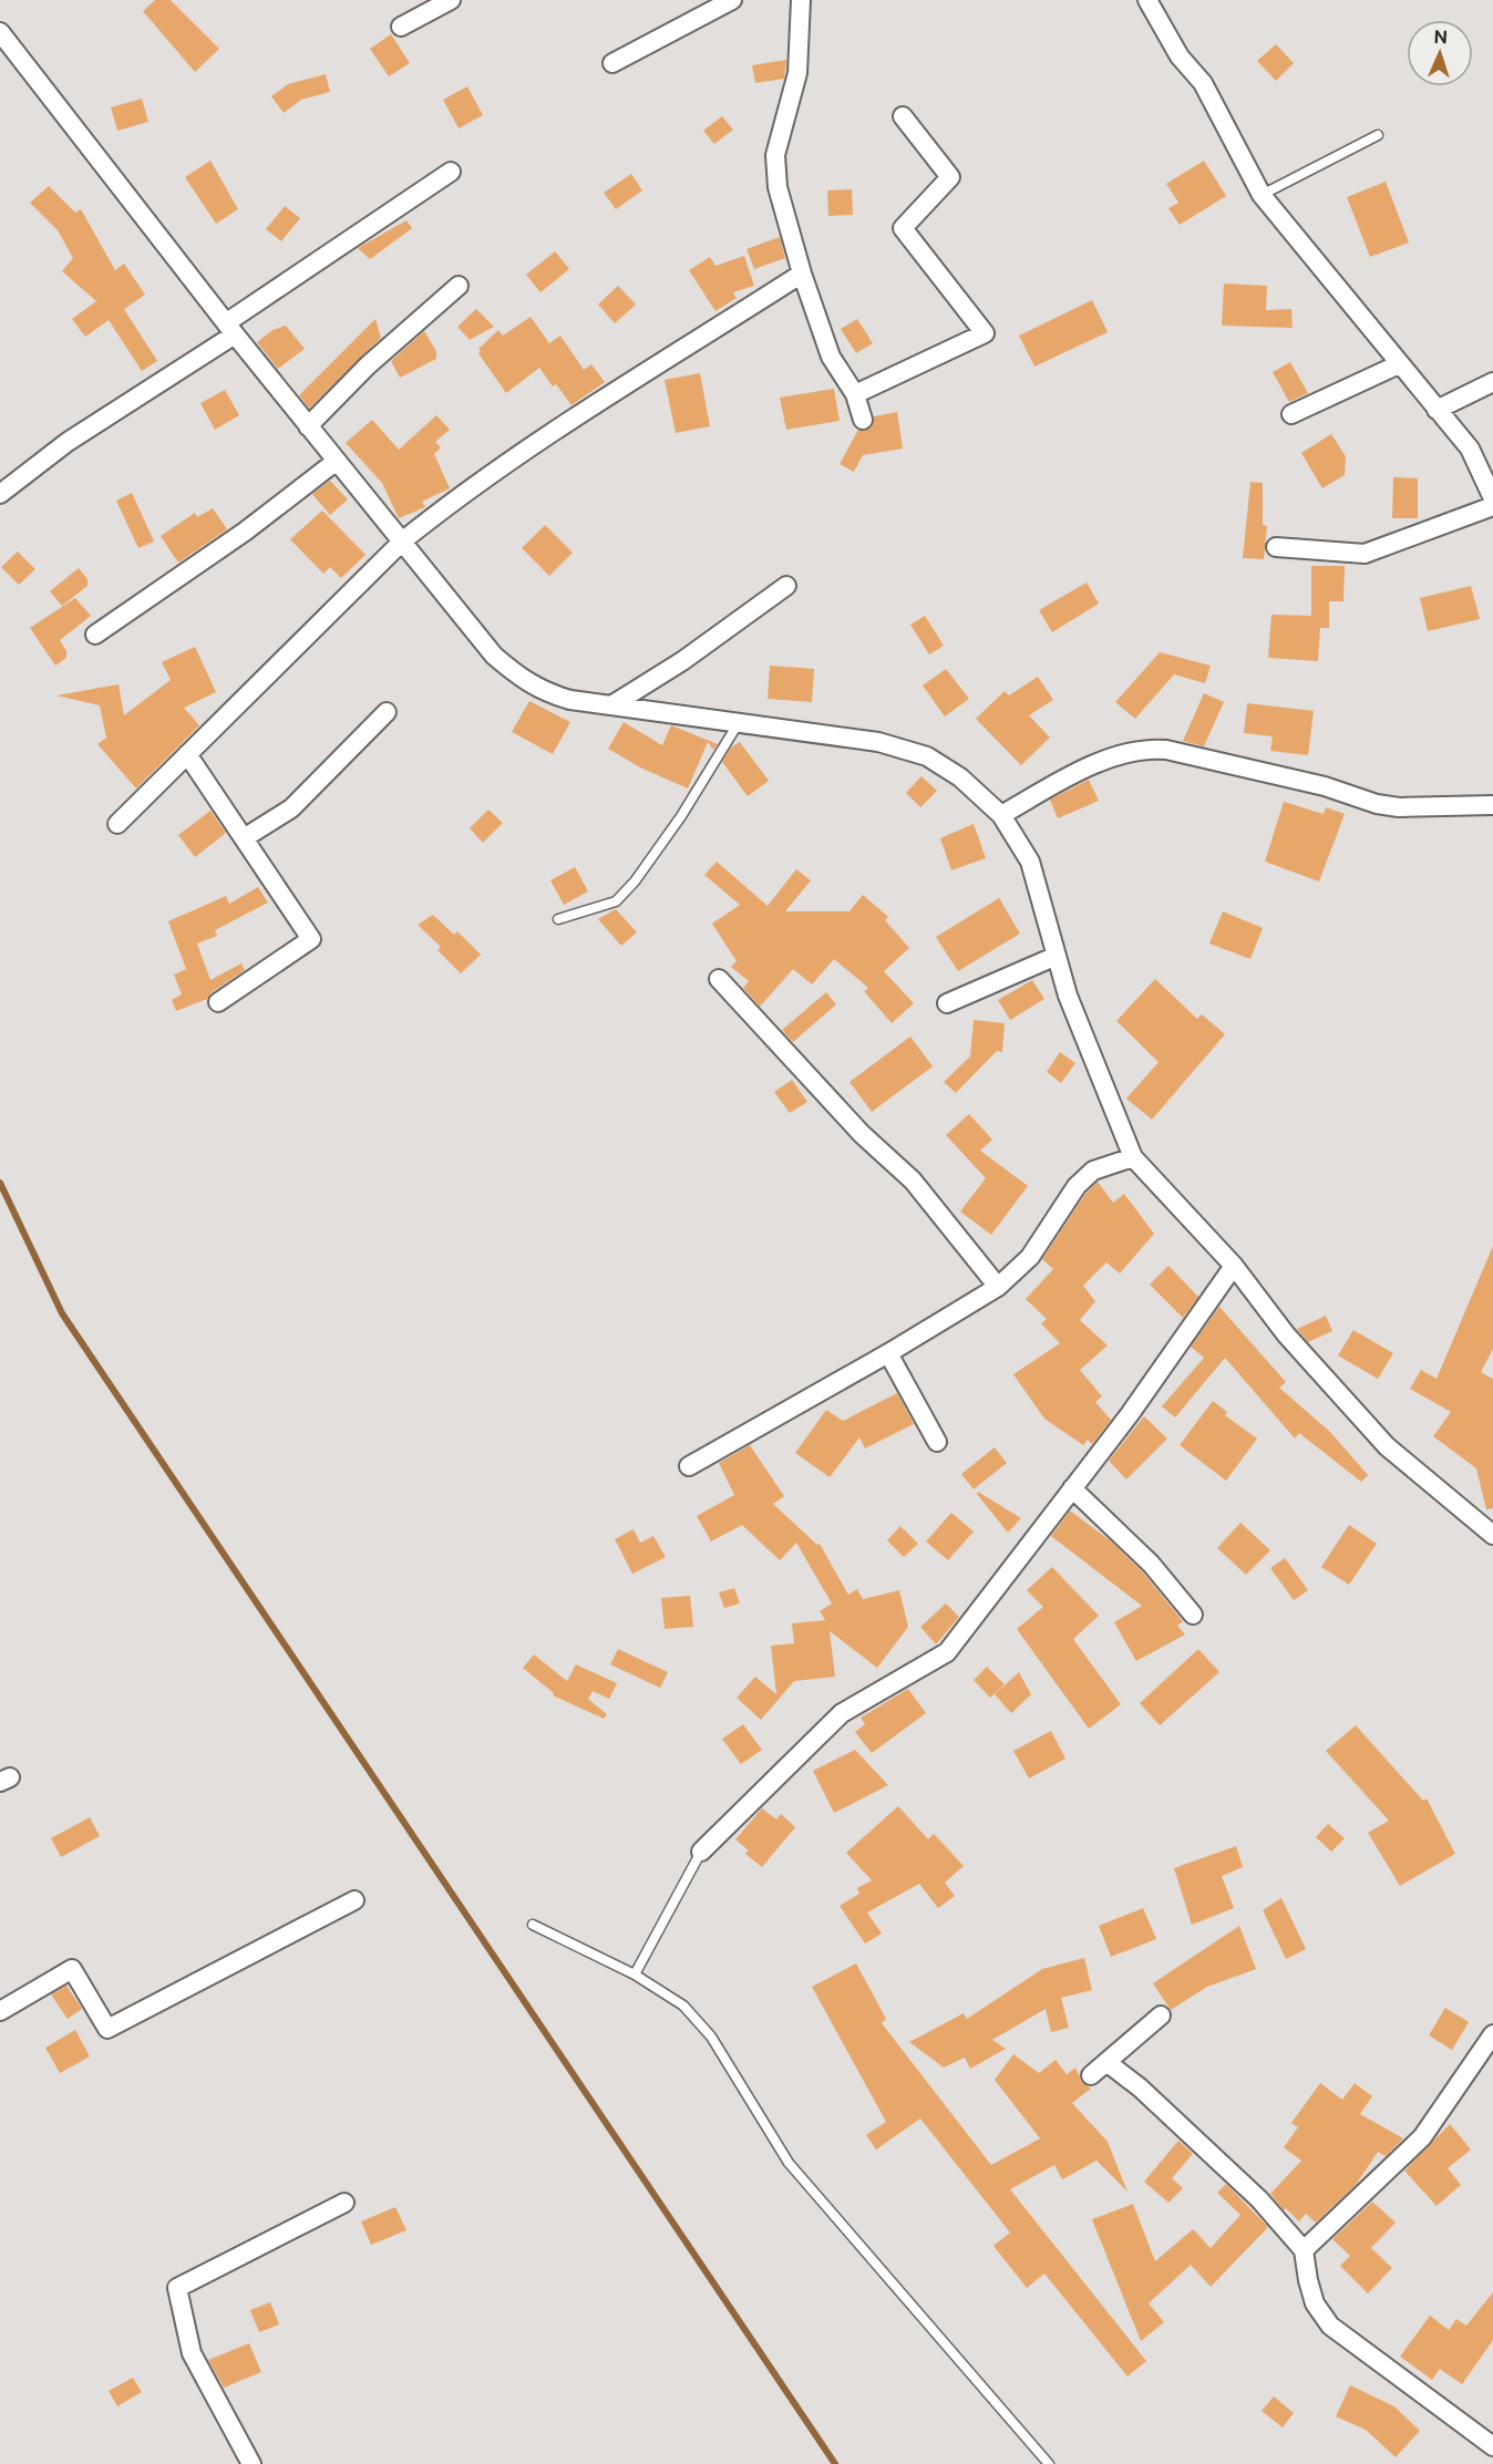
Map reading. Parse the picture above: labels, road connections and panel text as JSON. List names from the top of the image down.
{
  "north": "top"
}
